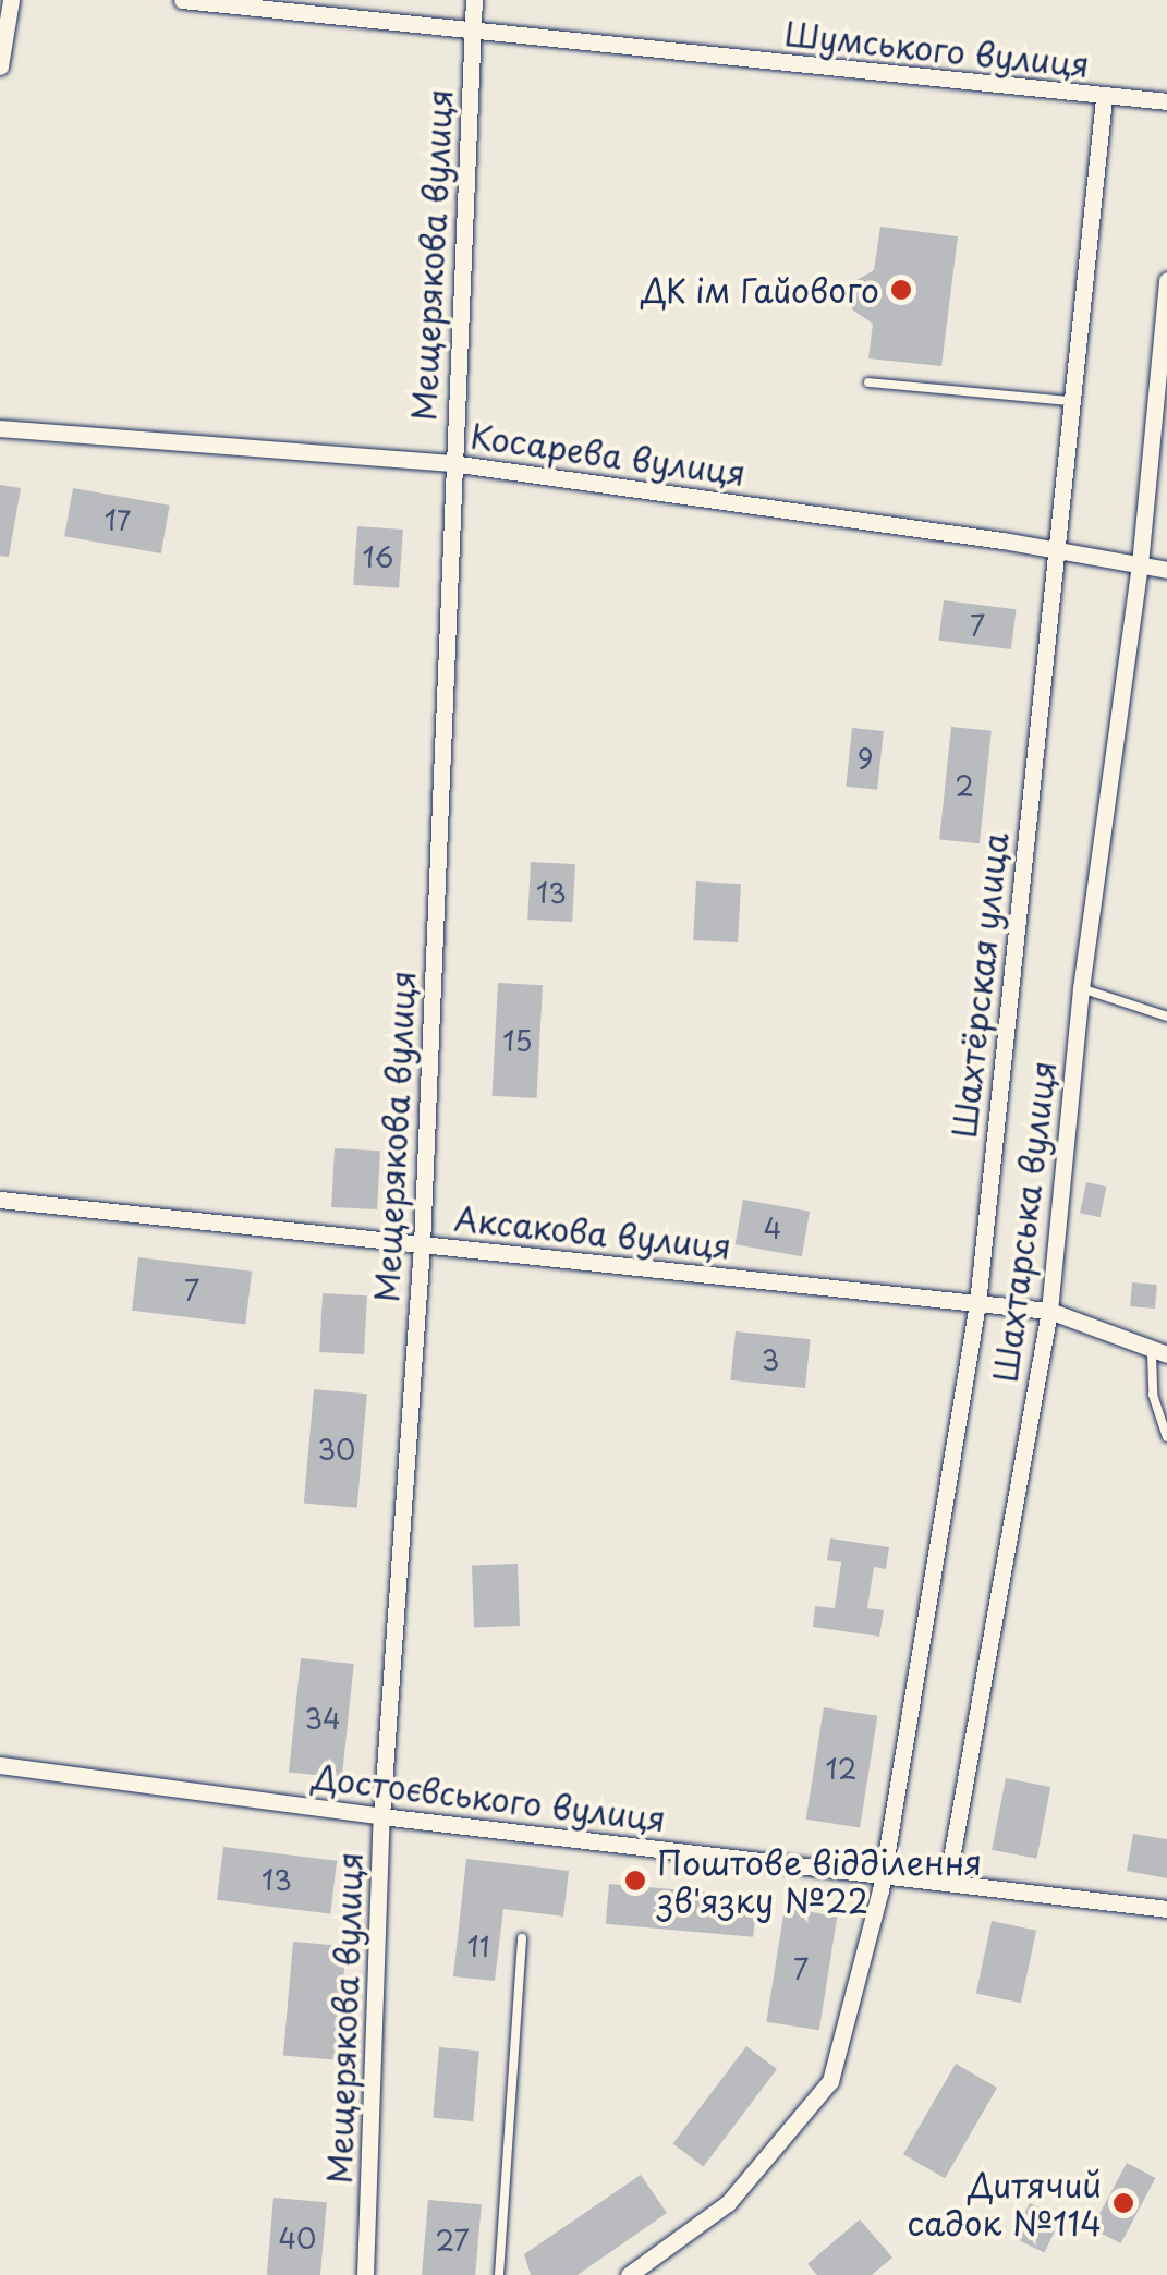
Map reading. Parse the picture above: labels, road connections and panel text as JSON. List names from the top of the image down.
{
  "streets": {
    "street": [
      "Шумського вулиця",
      "Мещерякова вулиця",
      "Косарева вулиця",
      "Шахтёрская улица",
      "Шахтарська вулиця",
      "Аксакова вулиця",
      "Достоєвського вулиця"
    ]
  },
  "crossings": [
    ["Шумського вулиця", "Мещерякова вулиця"],
    ["Шумського вулиця", "Шахтёрская улица"],
    ["Мещерякова вулиця", "Косарева вулиця"],
    ["Мещерякова вулиця", "Аксакова вулиця"],
    ["Мещерякова вулиця", "Достоєвського вулиця"],
    ["Косарева вулиця", "Шахтёрская улица"],
    ["Косарева вулиця", "Шахтарська вулиця"],
    ["Шахтёрская улица", "Аксакова вулиця"],
    ["Шахтёрская улица", "Достоєвського вулиця"],
    ["Шахтарська вулиця", "Аксакова вулиця"],
    ["Шахтарська вулиця", "Достоєвського вулиця"]
  ],
  "places": ["ДК ім Гайового", "Поштове відділення зв'язку №22", "Дитячий садок №114"],
  "house_numbers": [
    "17",
    "16",
    "7",
    "9",
    "2",
    "13",
    "15",
    "4",
    "7",
    "3",
    "30",
    "34",
    "12",
    "13",
    "11",
    "7",
    "40",
    "27"
  ]
}
